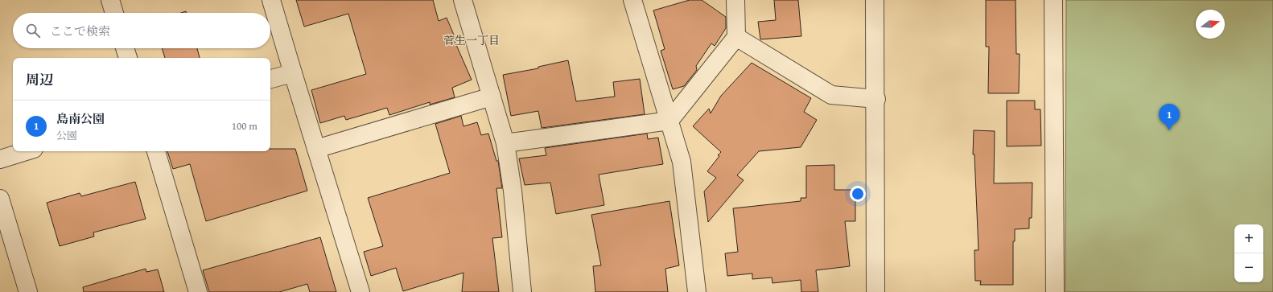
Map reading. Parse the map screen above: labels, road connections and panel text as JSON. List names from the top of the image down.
{
  "districts": ["菅生一丁目"],
  "north": "right",
  "page": {
    "search": "ここで検索",
    "heading": "周辺",
    "list": [
      {
        "mark": "1",
        "name": "島南公園",
        "note": "公園",
        "value": "100 m"
      }
    ],
    "pins": "1",
    "map_buttons": ["+", "−"]
  }
}
